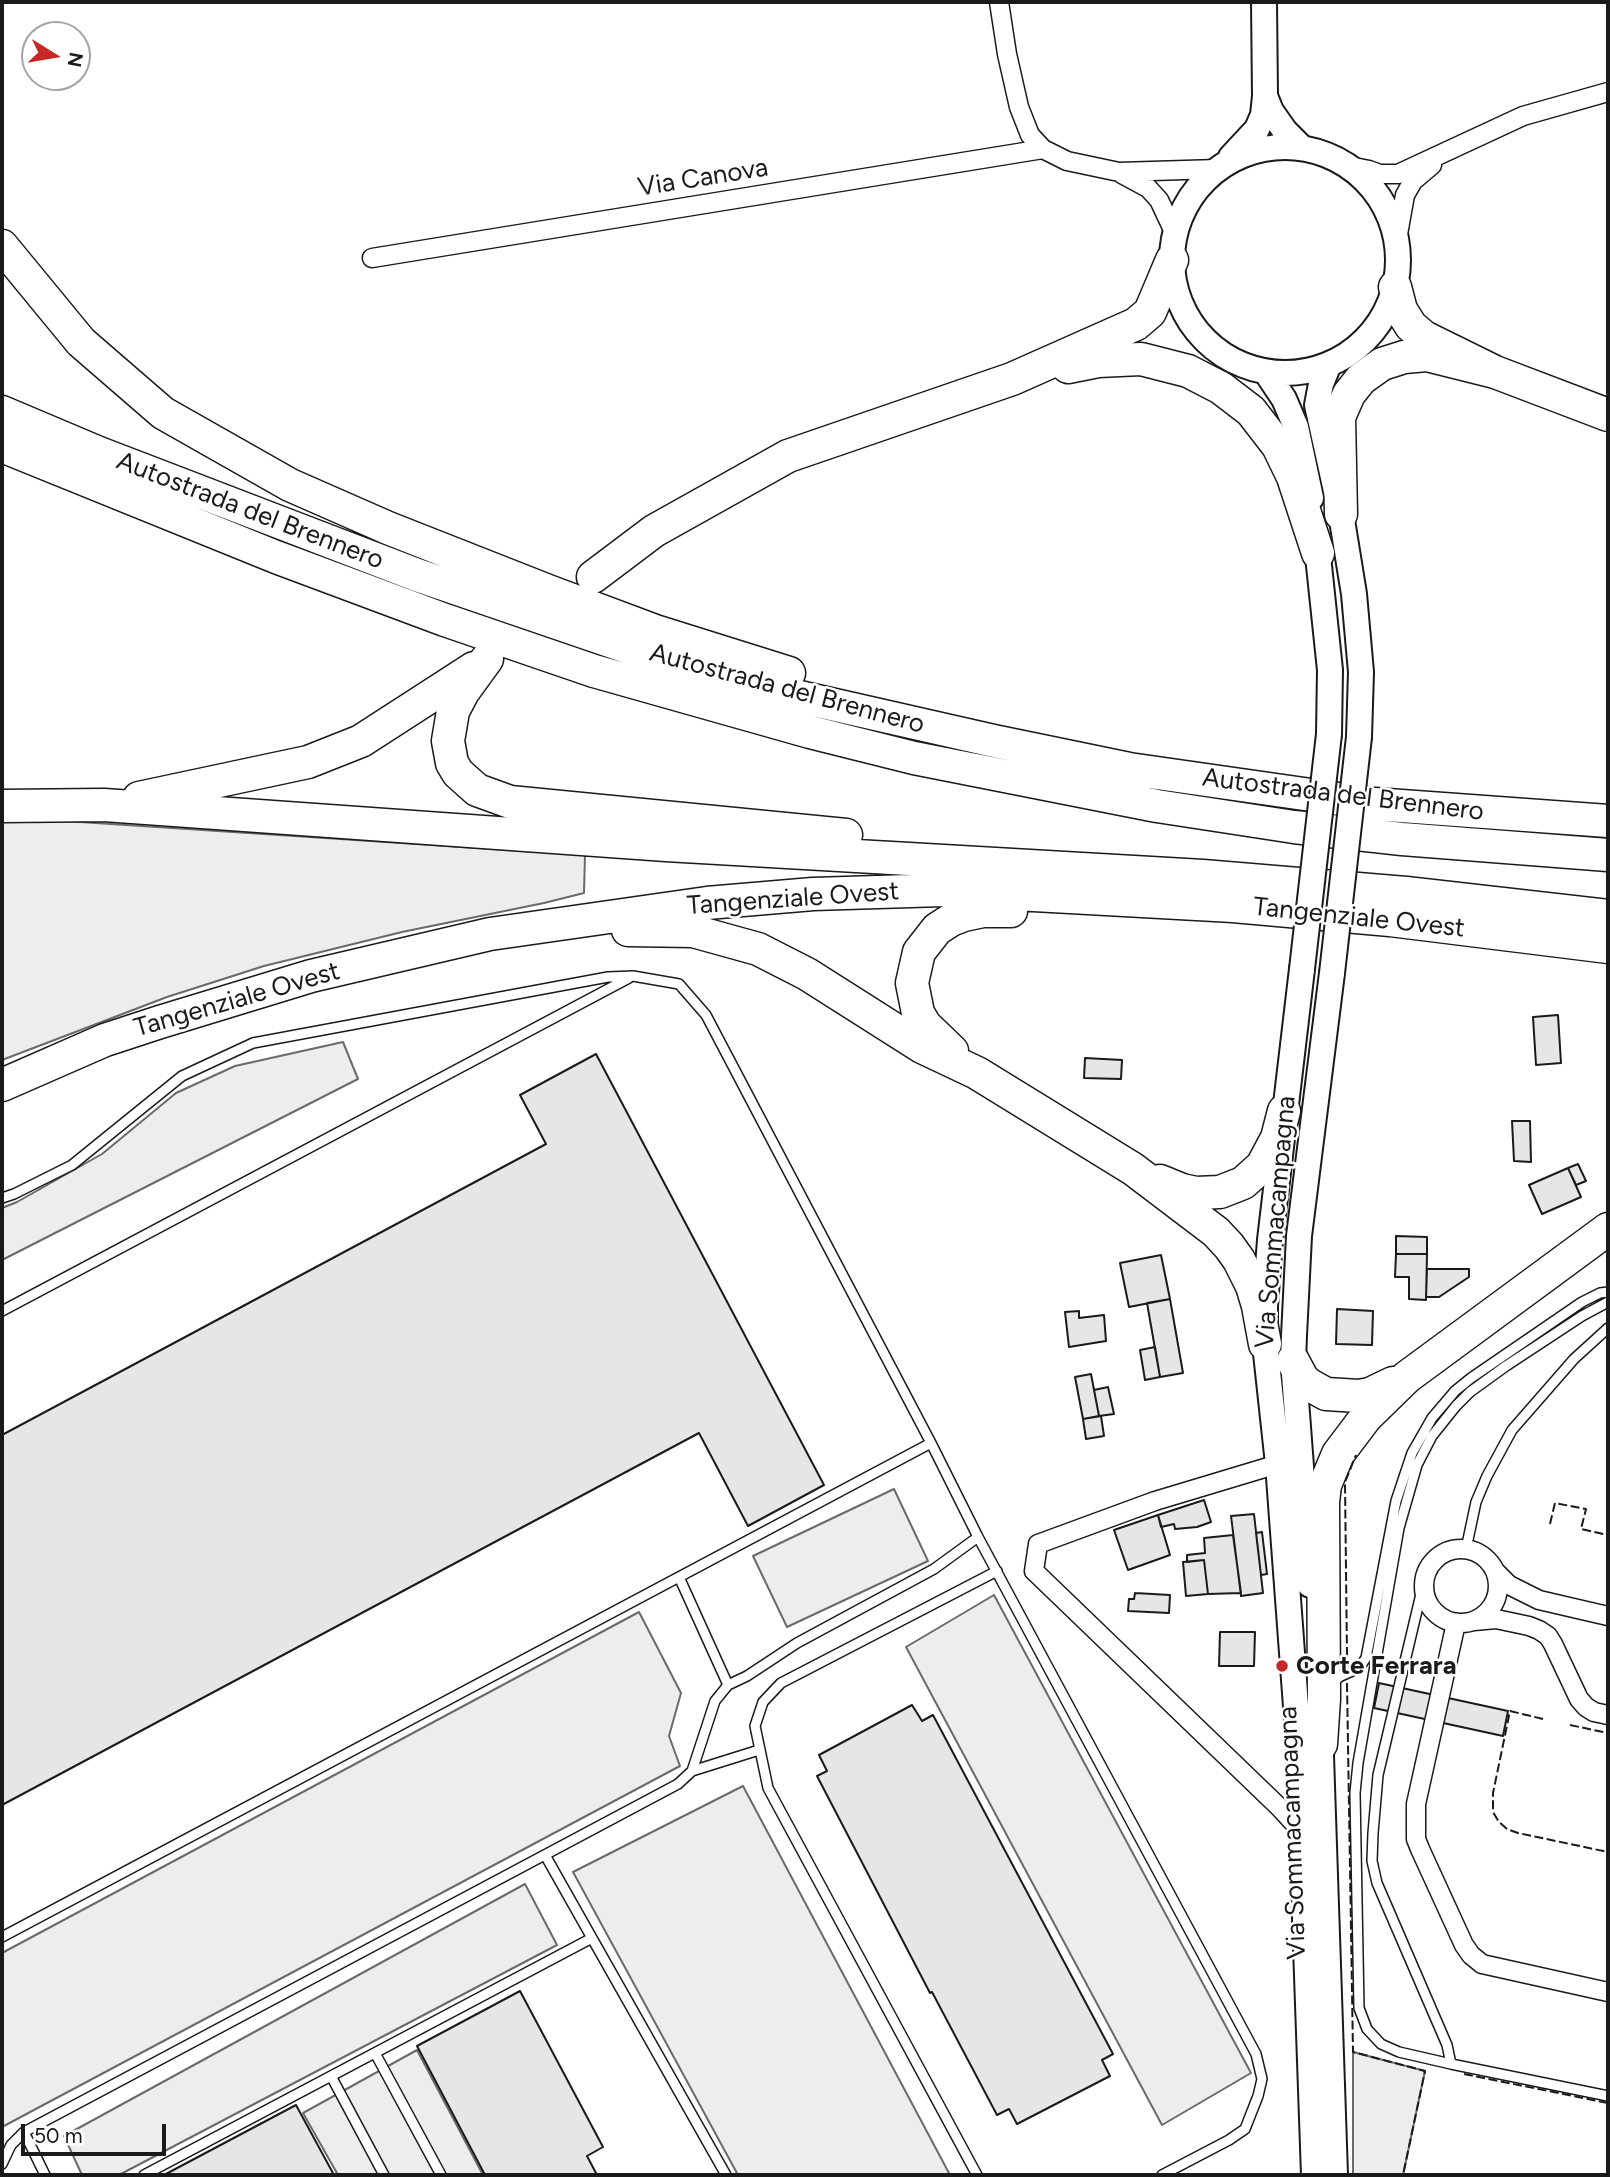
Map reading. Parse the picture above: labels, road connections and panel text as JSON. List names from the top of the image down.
{
  "streets": {
    "highway": ["Autostrada del Brennero", "Tangenziale Ovest"],
    "street": ["Via Canova", "Via Sommacampagna"]
  },
  "places": ["Corte Ferrara"],
  "scale_bar": "50 m",
  "north": "right"
}
